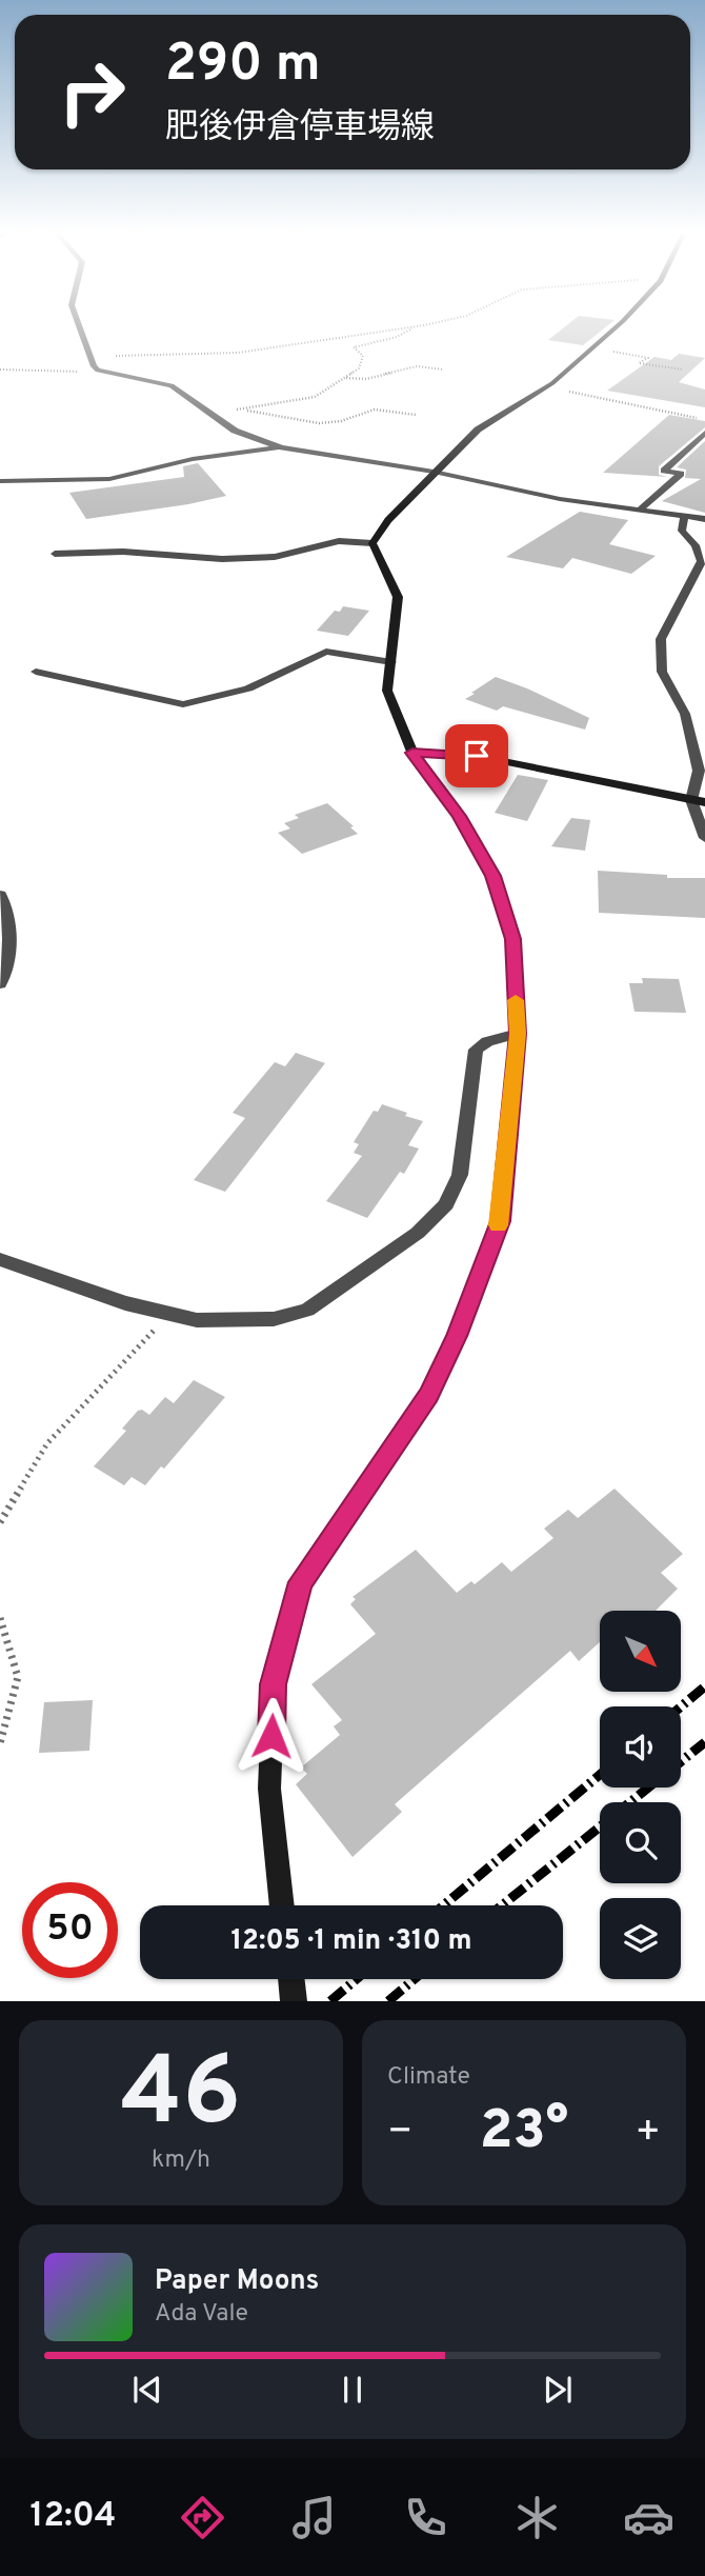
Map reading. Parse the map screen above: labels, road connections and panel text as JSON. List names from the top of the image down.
{
  "north": "bottom right",
  "page": {
    "turn": ["290 m", "肥後伊倉停車場線"],
    "limit": "50",
    "trip": "12:05 · 1 min · 310 m",
    "tile": [
      ["46", "km/h"],
      "Climate"
    ],
    "heat": ["−", "23°", "+"],
    "song": ["Paper Moons", "Ada Vale"],
    "tabs": "12:04"
  }
}
